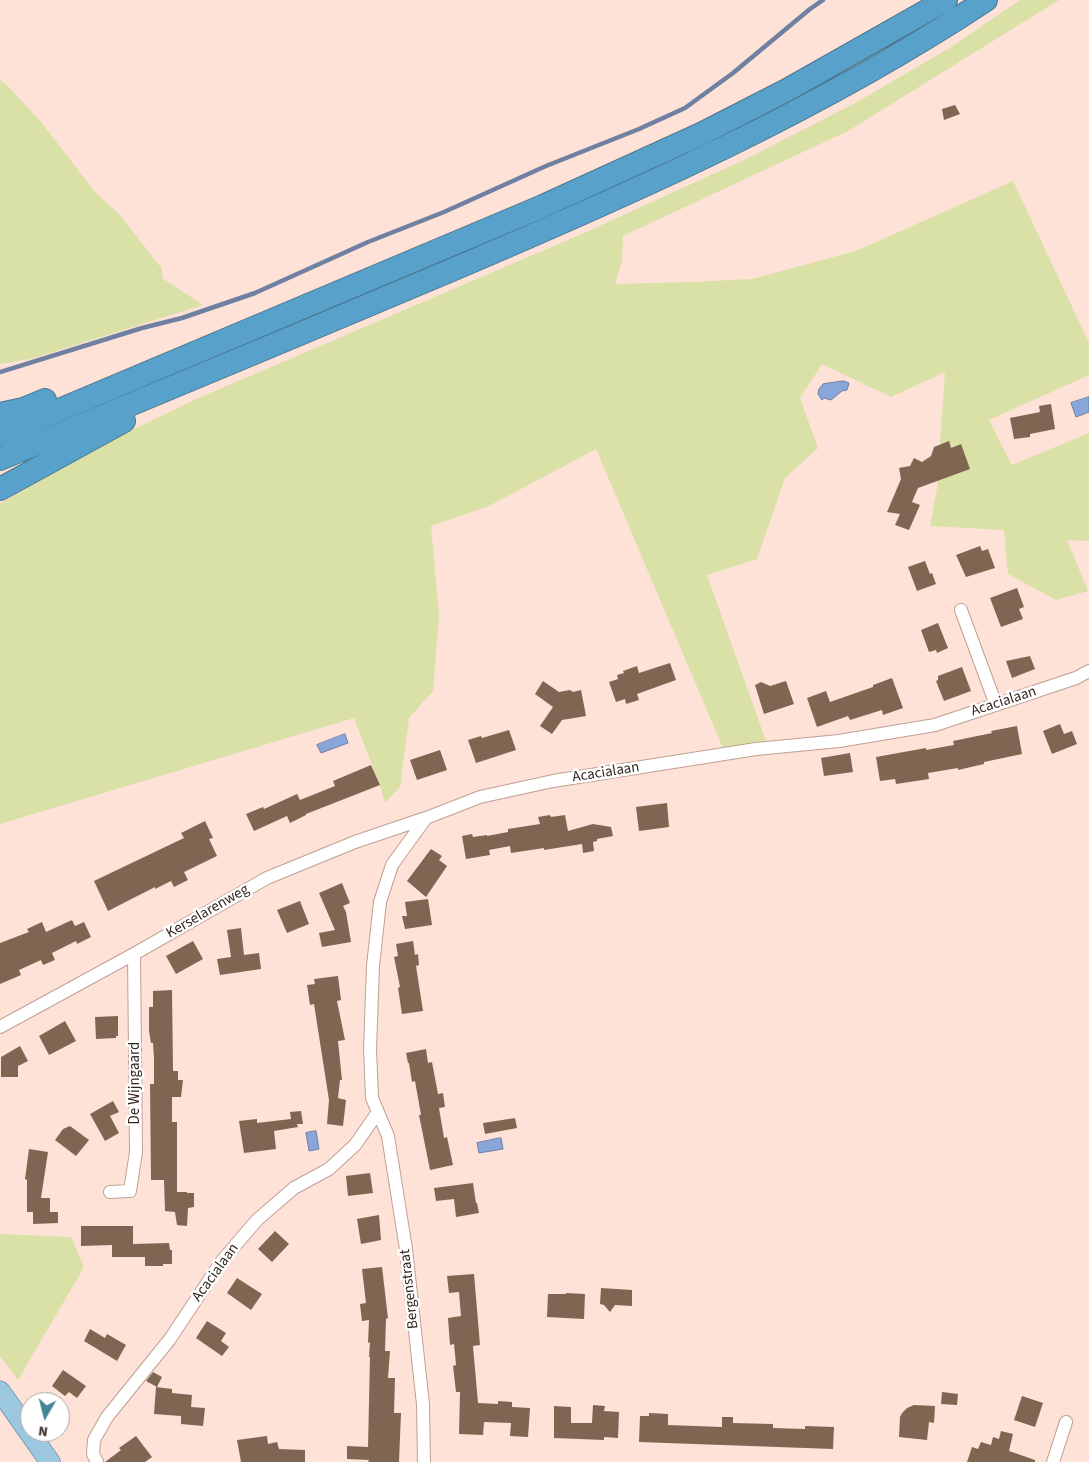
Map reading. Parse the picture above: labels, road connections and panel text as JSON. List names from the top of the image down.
{
  "streets": {
    "street": [
      "Acacialaan",
      "Kerselarenweg",
      "De Wijngaard",
      "Bergenstraat"
    ]
  },
  "crossings": [
    ["Acacialaan", "Kerselarenweg"],
    ["Acacialaan", "Bergenstraat"],
    ["Kerselarenweg", "De Wijngaard"]
  ],
  "north": "bottom"
}
